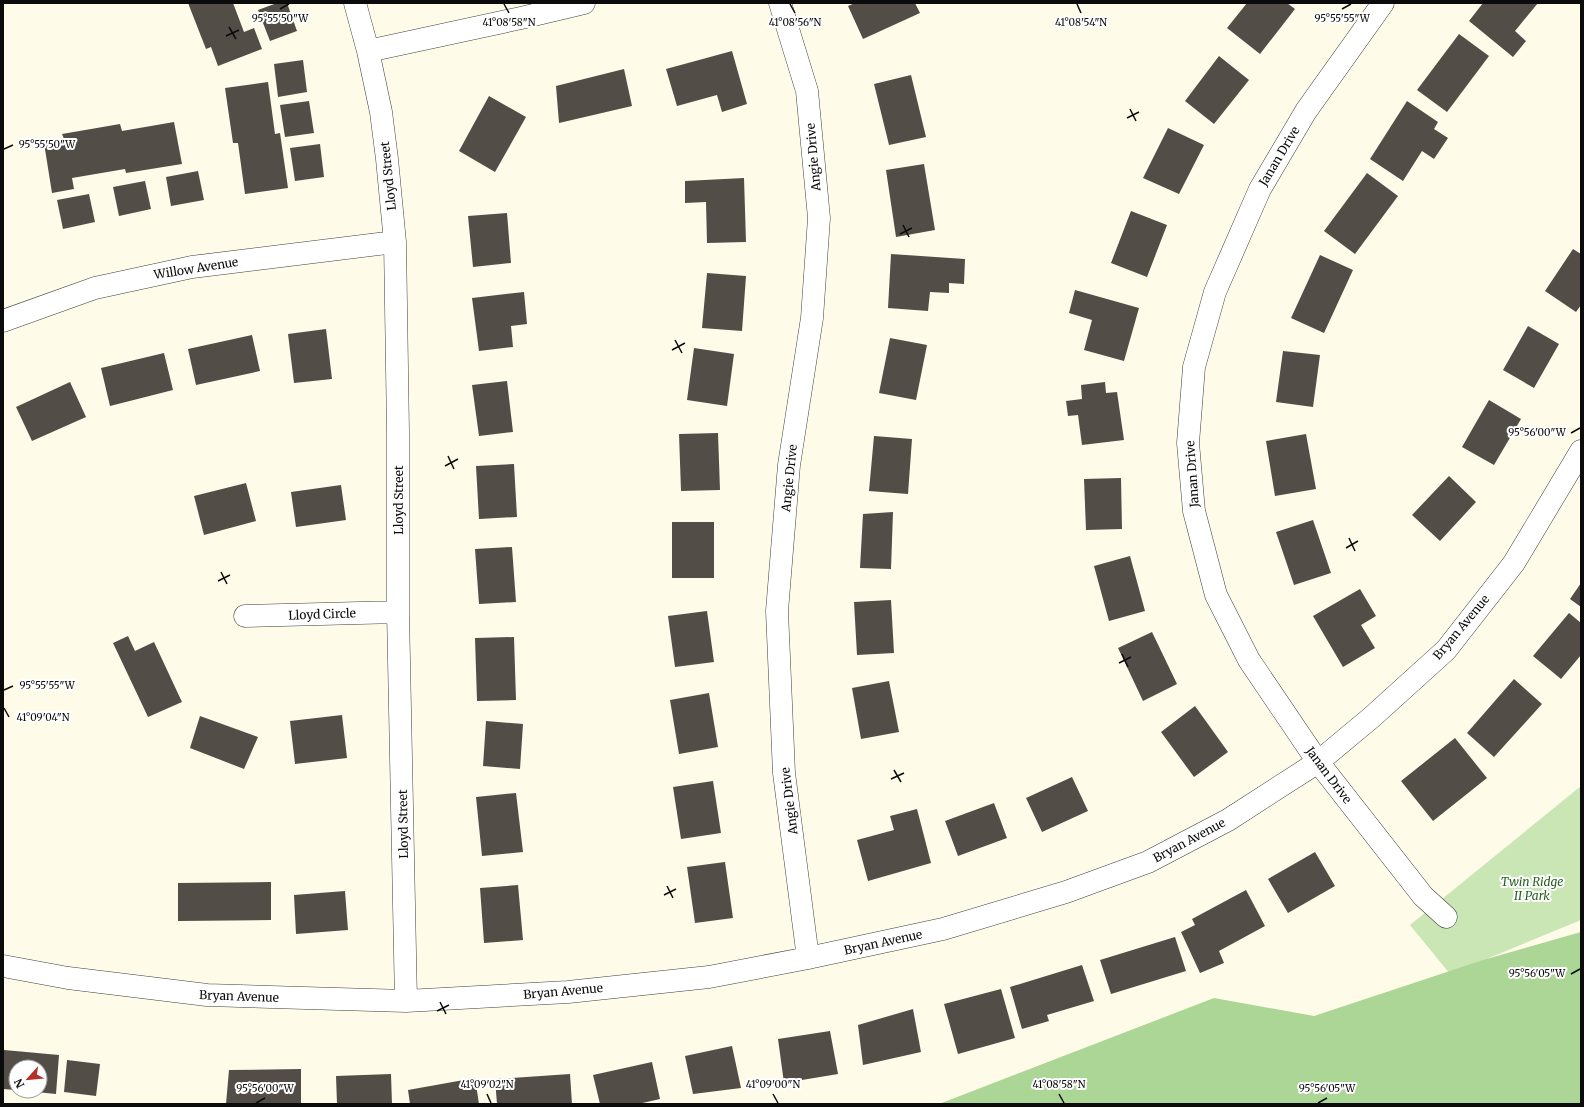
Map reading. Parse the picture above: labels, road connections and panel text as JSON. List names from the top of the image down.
{
  "streets": {
    "street": [
      "Janan Drive",
      "Angie Drive",
      "Lloyd Street",
      "Willow Avenue",
      "Lloyd Circle",
      "Bryan Avenue"
    ]
  },
  "crossings": [
    ["Janan Drive", "Bryan Avenue"],
    ["Angie Drive", "Bryan Avenue"],
    ["Lloyd Street", "Willow Avenue"],
    ["Lloyd Street", "Lloyd Circle"],
    ["Lloyd Street", "Bryan Avenue"]
  ],
  "parks": ["Twin Ridge II Park"],
  "north": "bottom left",
  "coordinates": [
    "95°55'50\"W",
    "95°55'55\"W",
    "41°08'58\"N",
    "41°08'56\"N",
    "41°08'54\"N",
    "95°56'00\"W",
    "41°09'04\"N",
    "95°56'05\"W",
    "41°09'02\"N",
    "41°09'00\"N"
  ]
}
